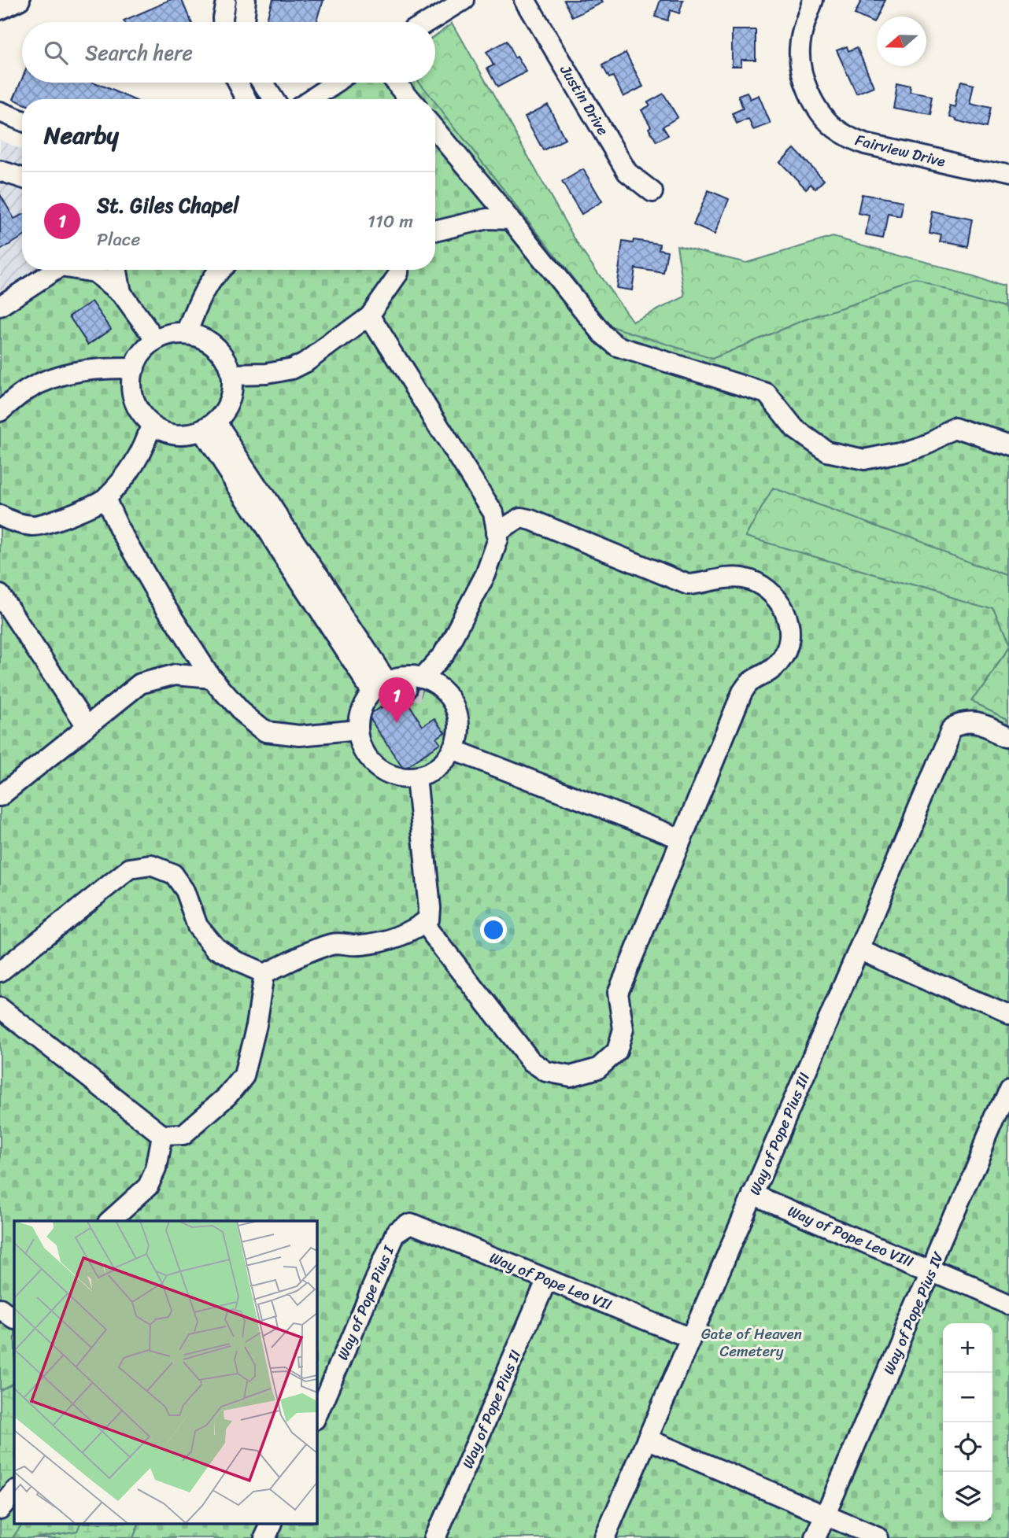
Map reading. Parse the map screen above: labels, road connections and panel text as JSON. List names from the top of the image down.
{
  "streets": {
    "street": [
      "Justin Drive",
      "Fairview Drive",
      "Way of Pope Pius III",
      "Way of Pope Leo VIII",
      "Way of Pope Leo VII",
      "Way of Pope Pius I",
      "Way of Pope Pius IV",
      "Way of Pope Pius II"
    ]
  },
  "crossings": [
    ["Way of Pope Pius III", "Way of Pope Leo VIII"],
    ["Way of Pope Pius III", "Way of Pope Leo VII"],
    ["Way of Pope Leo VIII", "Way of Pope Pius IV"],
    ["Way of Pope Leo VII", "Way of Pope Pius I"],
    ["Way of Pope Leo VII", "Way of Pope Pius II"]
  ],
  "parks": ["Gate of Heaven Cemetery"],
  "north": "left",
  "page": {
    "search": "Search here",
    "heading": "Nearby",
    "list": [
      {
        "mark": "1",
        "name": "St. Giles Chapel",
        "note": "Place",
        "value": "110 m"
      }
    ],
    "pins": "1",
    "map_buttons": ["+", "−"]
  }
}
